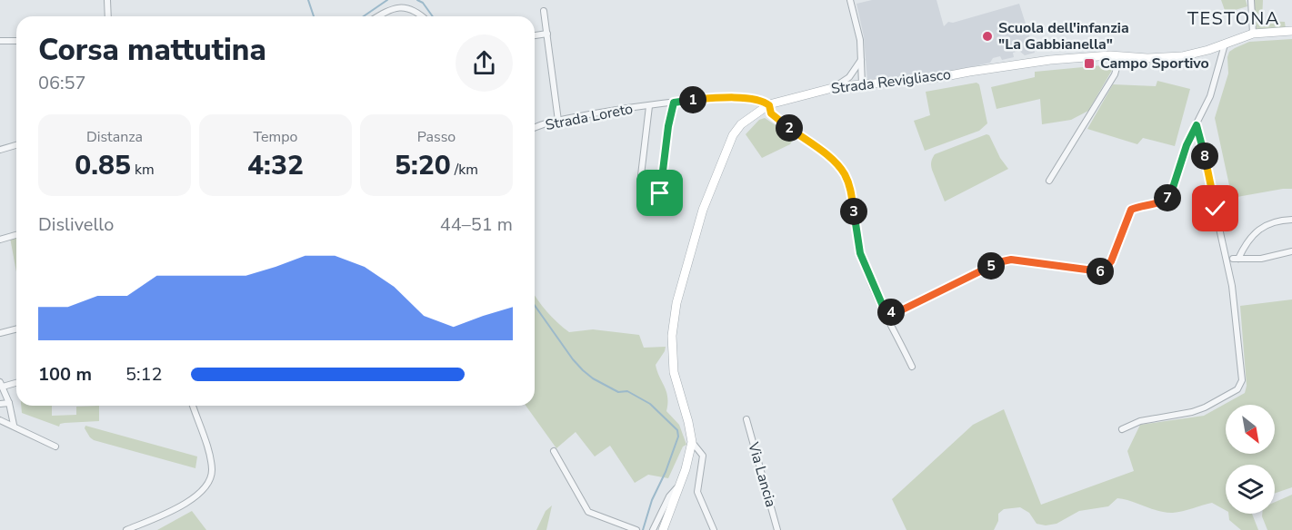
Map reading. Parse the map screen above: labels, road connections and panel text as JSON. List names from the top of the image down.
{
  "streets": {
    "street": ["Strada Revigliasco", "Strada Loreto", "Via Lancia"]
  },
  "crossings": [
    ["Strada Revigliasco", "Strada Loreto"]
  ],
  "districts": ["TESTONA"],
  "places": {
    "other": ["Scuola dell'infanzia \"La Gabbianella\""],
    "transit": ["Campo Sportivo"]
  },
  "north": "bottom right",
  "page": {
    "heading": ["Corsa mattutina", "06:57"],
    "pins": [
      "1",
      "2",
      "8",
      "7",
      "3",
      "5",
      "6",
      "4"
    ],
    "stats": [
      ["Distanza", "0.85 km"],
      ["Tempo", "4:32"],
      ["Passo", "5:20 /km"]
    ],
    "chart": ["Dislivello", "44–51 m"],
    "list": [
      {
        "name": "100 m",
        "note": "5:12"
      }
    ]
  }
}
